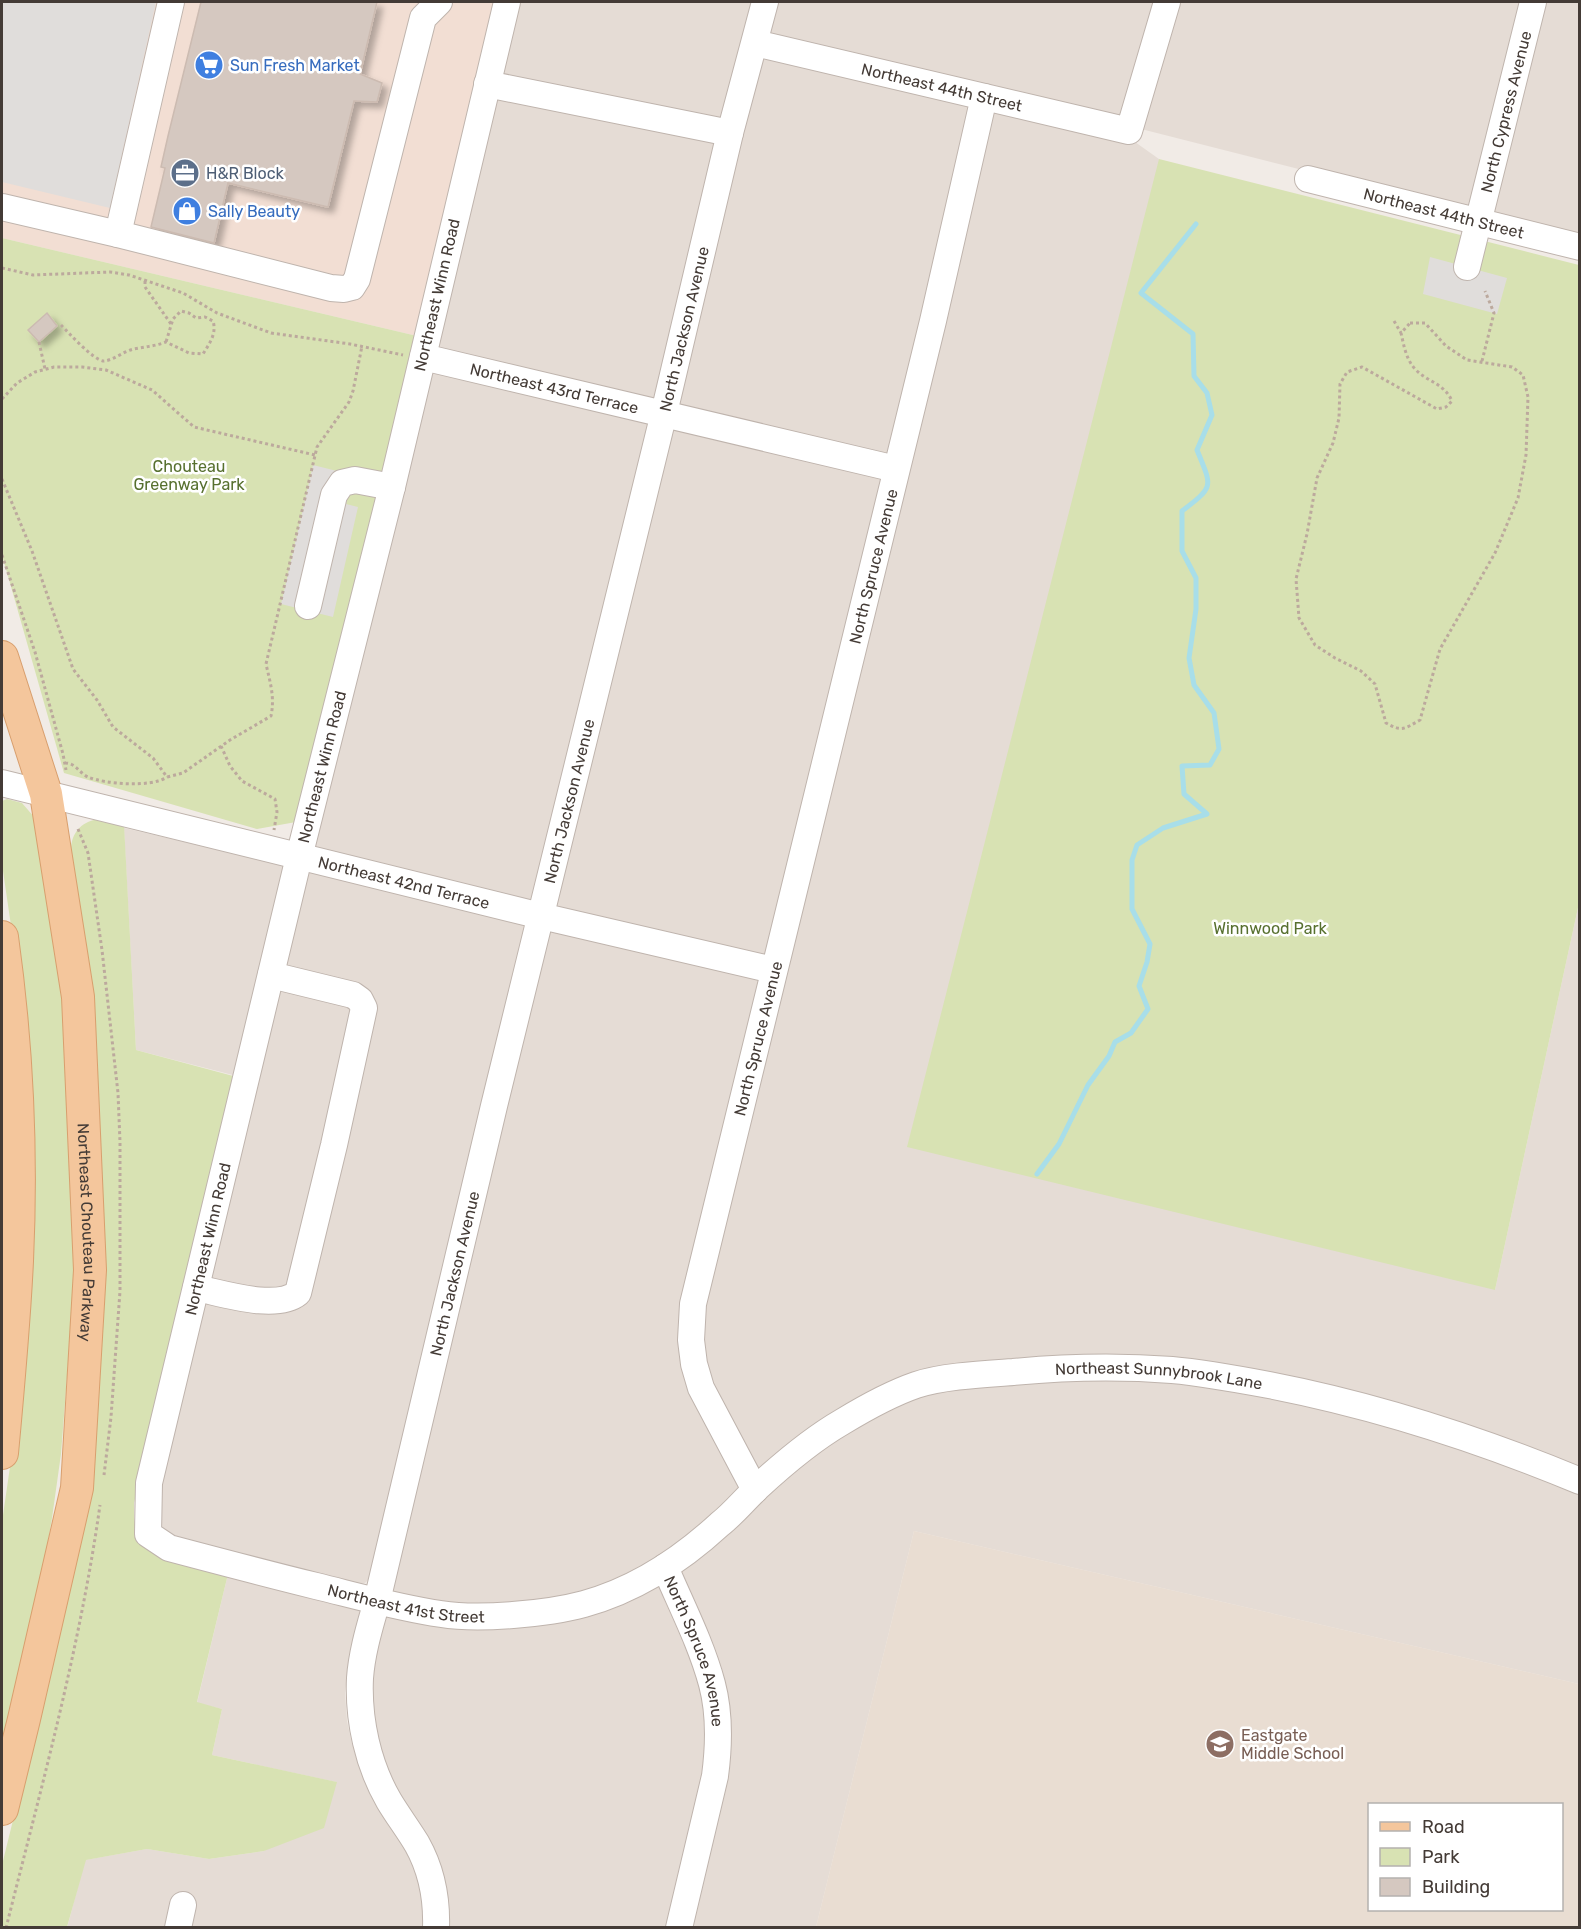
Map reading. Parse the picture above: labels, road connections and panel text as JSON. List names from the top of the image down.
{
  "streets": {
    "main road": ["Northeast Chouteau Parkway"],
    "street": [
      "Northeast 44th Street",
      "North Cypress Avenue",
      "Northeast Winn Road",
      "North Jackson Avenue",
      "Northeast 43rd Terrace",
      "North Spruce Avenue",
      "Northeast 42nd Terrace",
      "Northeast Sunnybrook Lane",
      "Northeast 41st Street"
    ]
  },
  "crossings": [
    ["Northeast 44th Street", "North Cypress Avenue"],
    ["Northeast 44th Street", "North Jackson Avenue"],
    ["Northeast 44th Street", "North Spruce Avenue"],
    ["Northeast Winn Road", "Northeast 43rd Terrace"],
    ["Northeast Winn Road", "Northeast 42nd Terrace"],
    ["Northeast Winn Road", "Northeast 41st Street"],
    ["North Jackson Avenue", "Northeast 43rd Terrace"],
    ["North Jackson Avenue", "Northeast 42nd Terrace"],
    ["North Jackson Avenue", "Northeast 41st Street"],
    ["Northeast 43rd Terrace", "North Spruce Avenue"],
    ["North Spruce Avenue", "Northeast 42nd Terrace"],
    ["North Spruce Avenue", "Northeast Sunnybrook Lane"],
    ["North Spruce Avenue", "Northeast 41st Street"],
    ["Northeast 42nd Terrace", "Northeast Chouteau Parkway"]
  ],
  "parks": ["Chouteau Greenway Park", "Winnwood Park"],
  "places": {
    "supermarket": ["Sun Fresh Market"],
    "office": ["H&R Block"],
    "shop": ["Sally Beauty"],
    "school or university": ["Eastgate Middle School"]
  },
  "legend": ["Road", "Park", "Building"]
}
